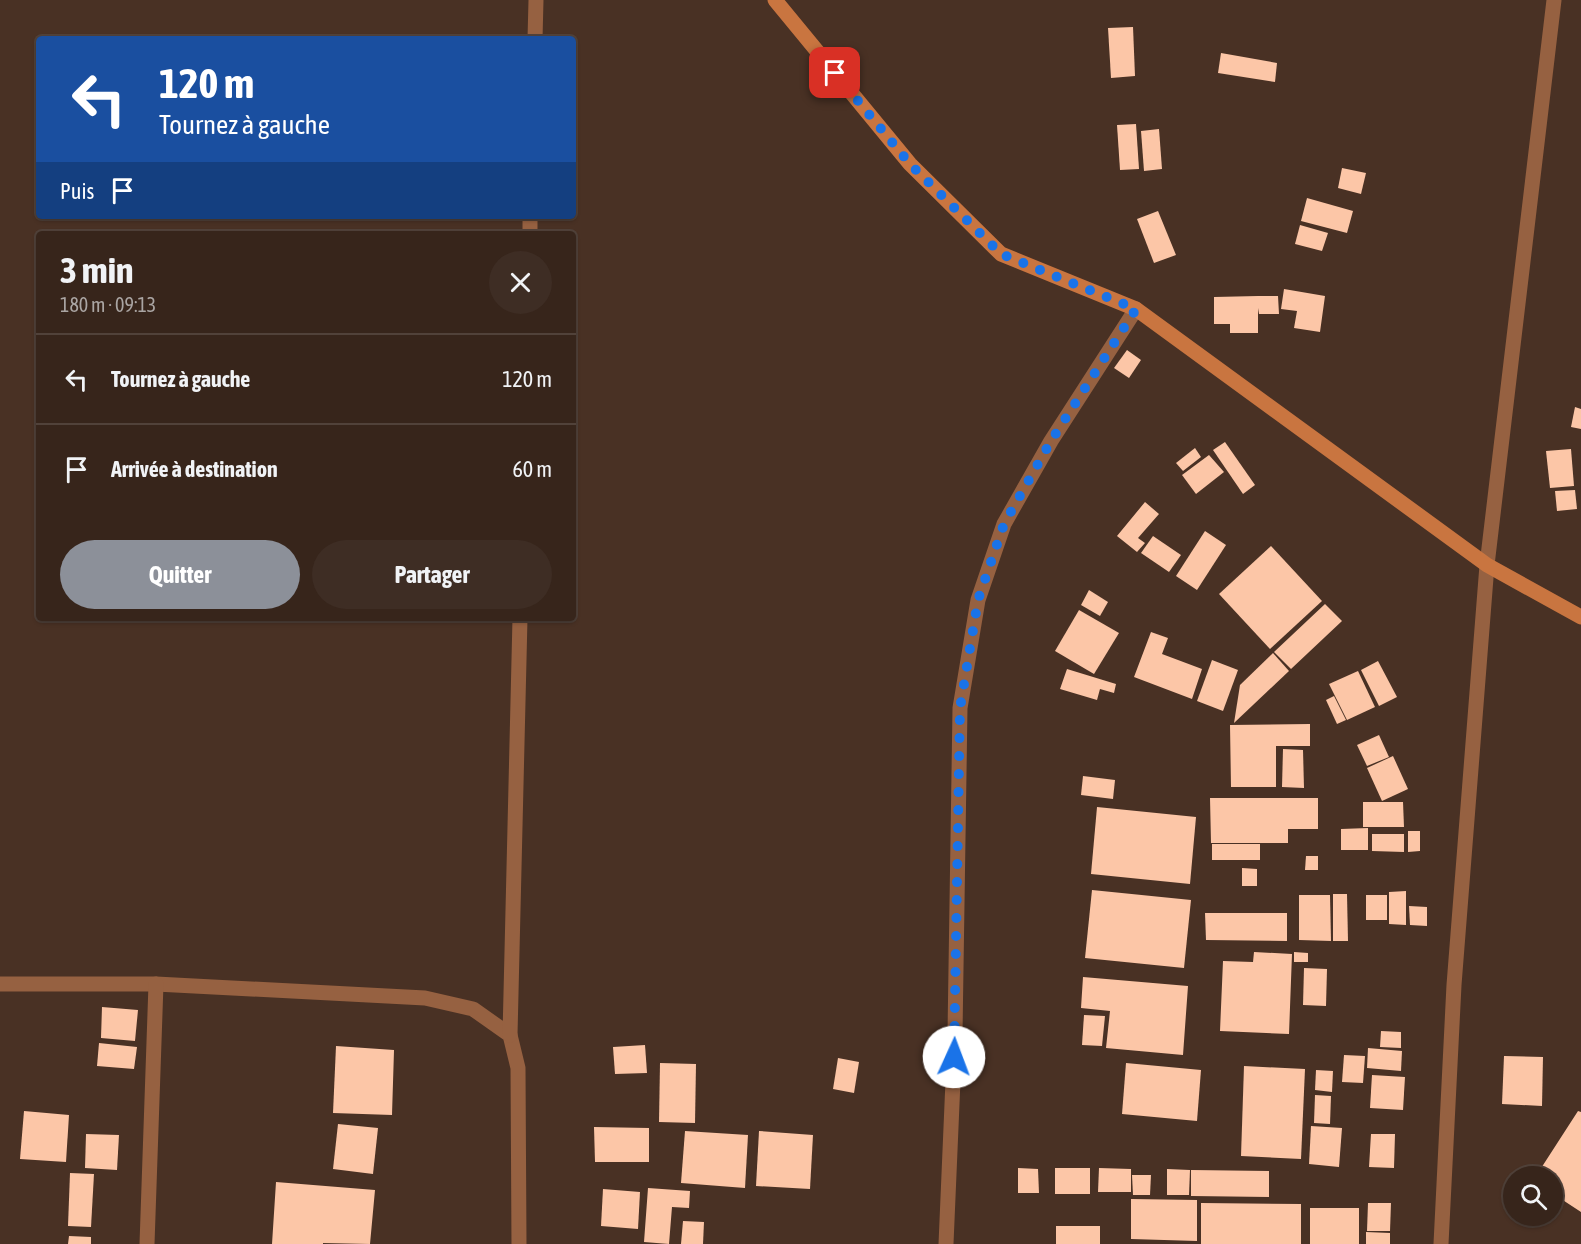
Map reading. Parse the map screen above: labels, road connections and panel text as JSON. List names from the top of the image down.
{
  "page": {
    "turn": ["120 m", "Tournez à gauche"],
    "then": "Puis",
    "heading": ["3 min", "180 m · 09:13"],
    "list": [
      {
        "name": "Tournez à gauche",
        "value": "120 m"
      },
      {
        "name": "Arrivée à destination",
        "value": "60 m"
      }
    ],
    "buttons": ["Quitter", "Partager"]
  }
}
